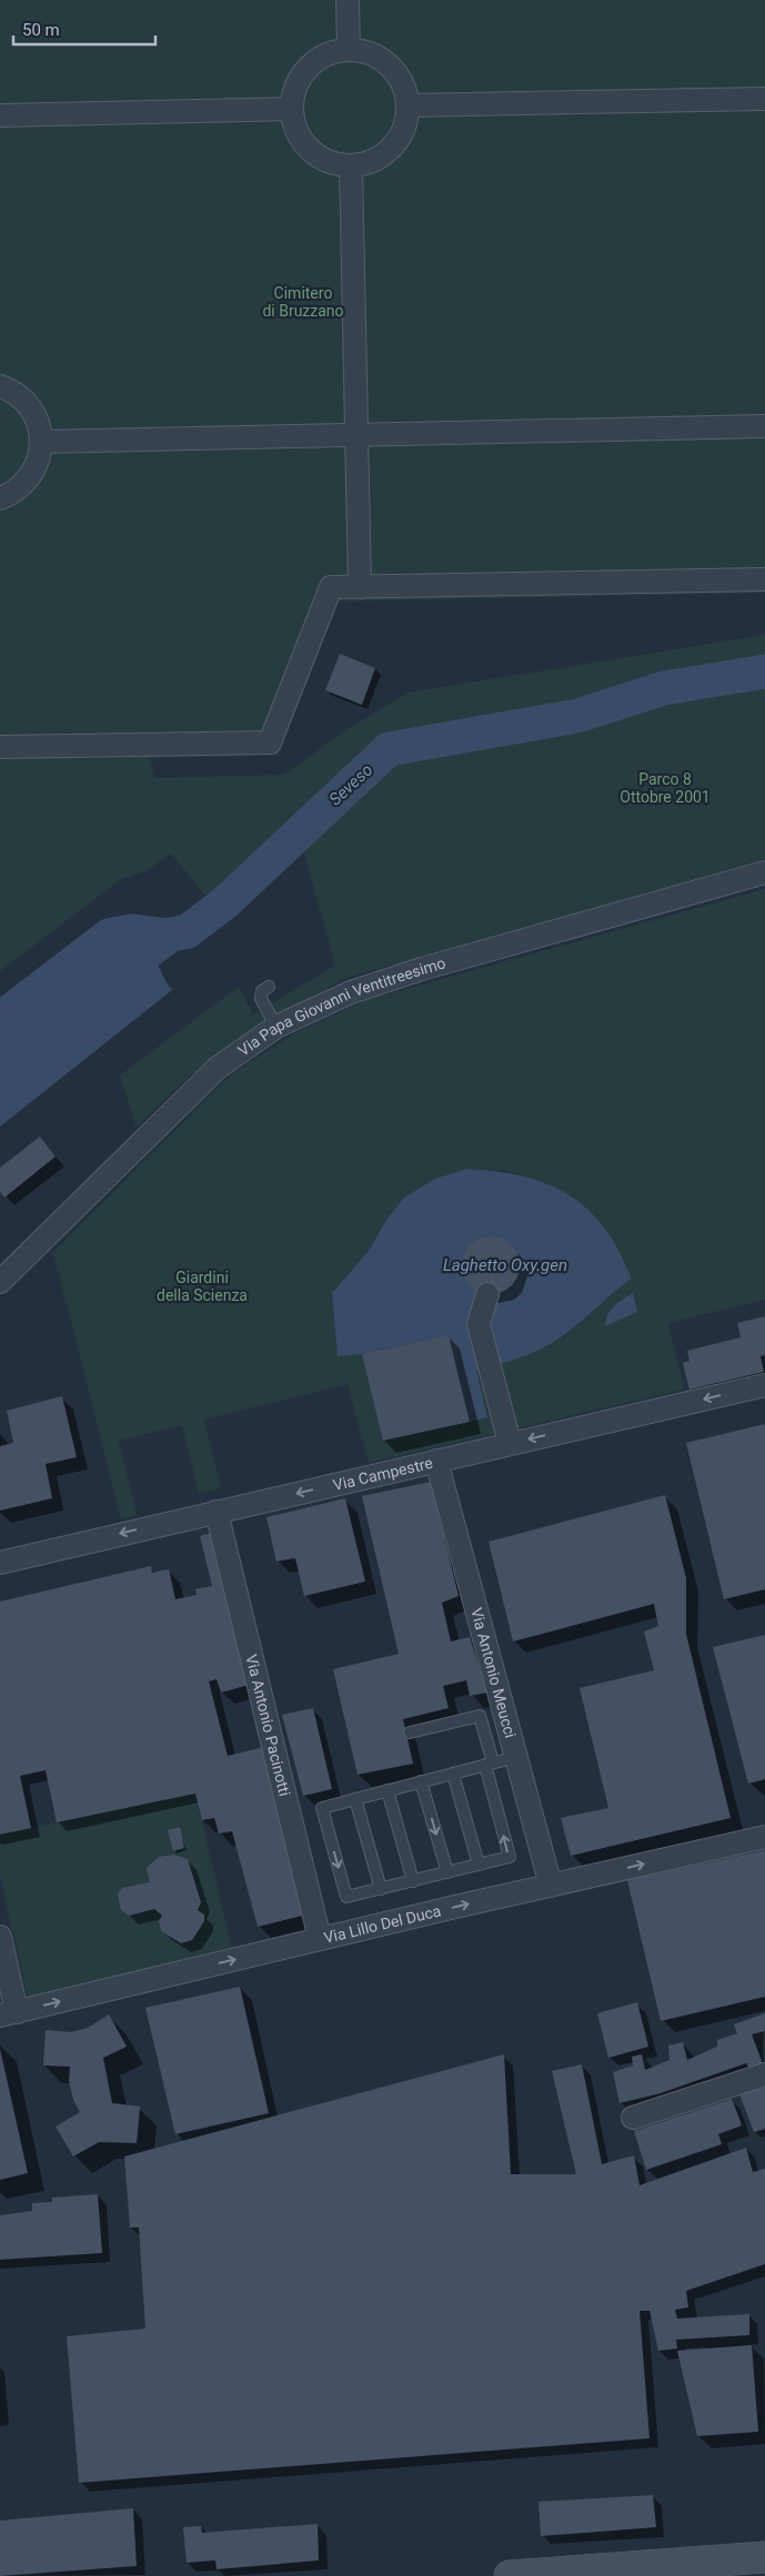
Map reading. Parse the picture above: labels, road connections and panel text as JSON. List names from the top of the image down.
{
  "streets": {
    "street": [
      "Via Papa Giovanni Ventitreesimo",
      "Via Campestre",
      "Via Antonio Meucci",
      "Via Antonio Pacinotti",
      "Via Lillo Del Duca"
    ]
  },
  "crossings": [
    ["Via Campestre", "Via Antonio Meucci"],
    ["Via Campestre", "Via Antonio Pacinotti"],
    ["Via Antonio Meucci", "Via Lillo Del Duca"],
    ["Via Antonio Pacinotti", "Via Lillo Del Duca"]
  ],
  "one_way": ["Via Campestre", "Via Lillo Del Duca"],
  "water": ["Seveso", "Laghetto Oxy.gen"],
  "parks": ["Cimitero di Bruzzano", "Parco 8 Ottobre 2001", "Giardini della Scienza"],
  "scale_bar": "50 m"
}
